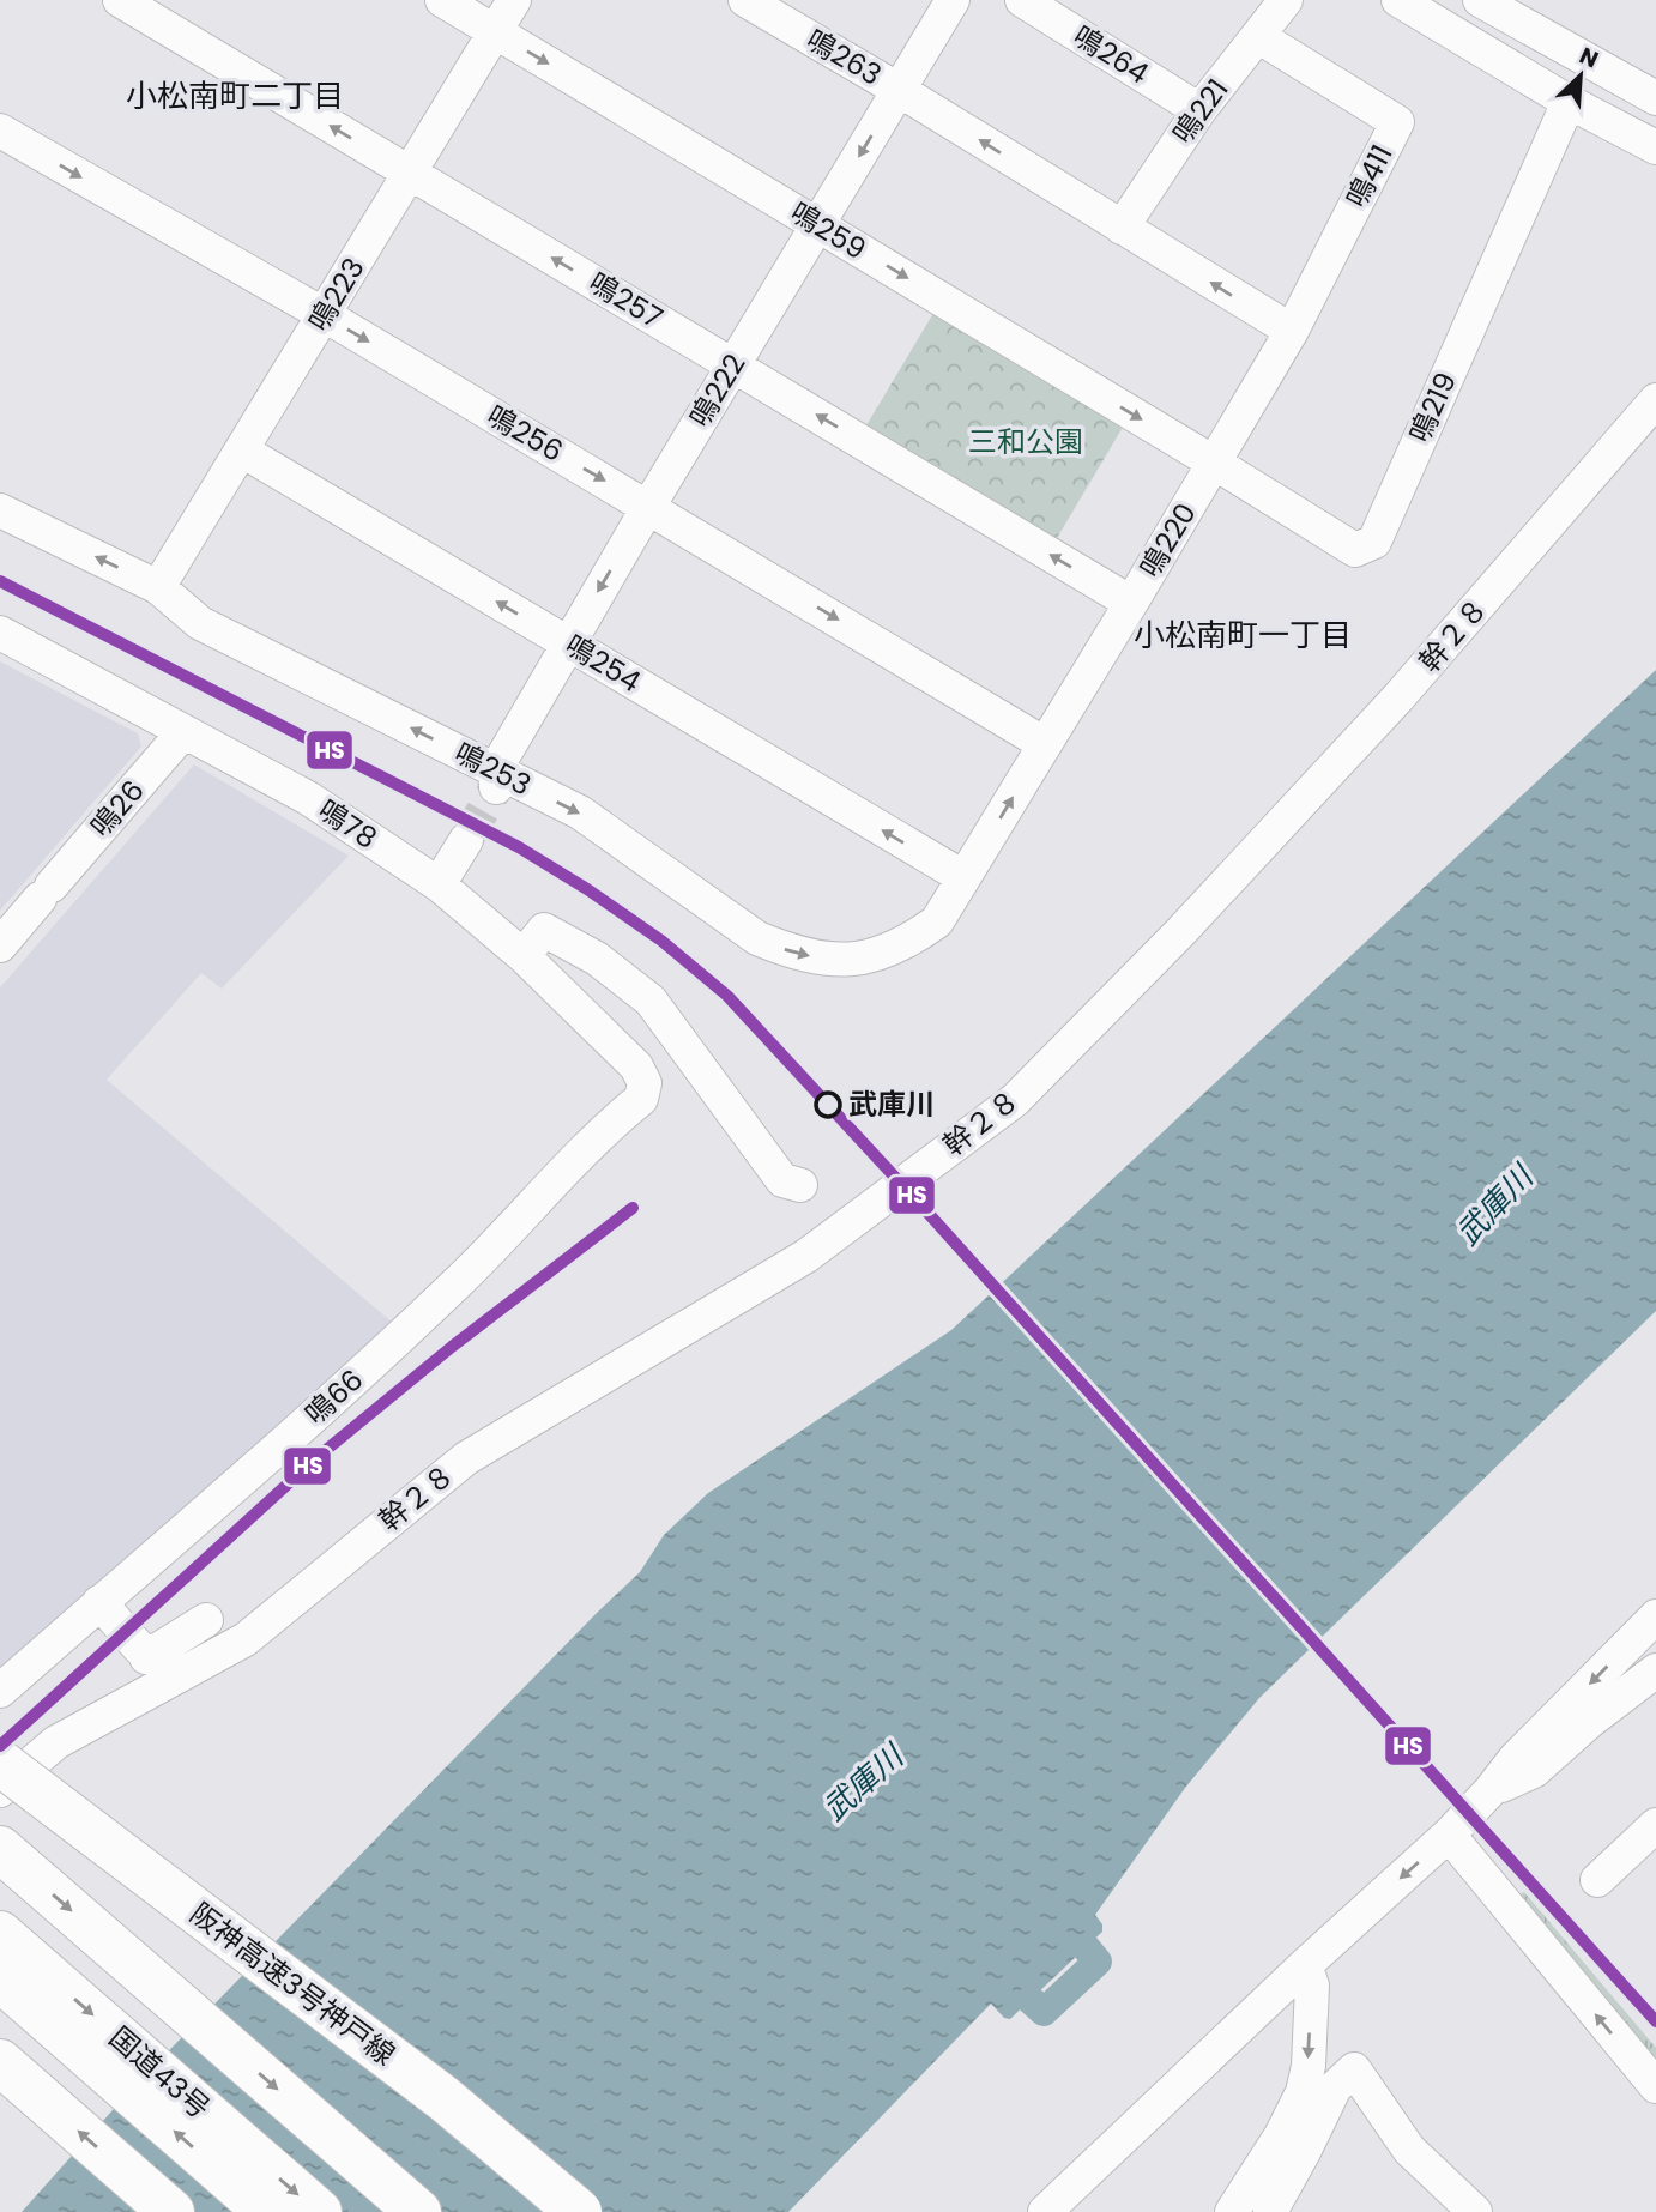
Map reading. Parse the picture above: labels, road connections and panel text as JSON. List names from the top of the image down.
{
  "streets": {
    "highway": ["阪神高速3号神戸線", "国道43号"],
    "street": [
      "鳴264",
      "鳴263",
      "鳴221",
      "鳴411",
      "鳴259",
      "鳴223",
      "鳴257",
      "鳴222",
      "鳴219",
      "鳴256",
      "鳴220",
      "幹２８",
      "鳴254",
      "鳴253",
      "鳴26",
      "鳴78",
      "鳴66"
    ]
  },
  "crossings": [
    ["鳴264", "鳴221"],
    ["鳴263", "鳴221"],
    ["鳴263", "鳴411"],
    ["鳴263", "鳴222"],
    ["鳴263", "鳴220"],
    ["鳴221", "鳴411"],
    ["鳴411", "鳴220"],
    ["鳴259", "鳴223"],
    ["鳴259", "鳴222"],
    ["鳴259", "鳴219"],
    ["鳴259", "鳴220"],
    ["鳴223", "鳴257"],
    ["鳴223", "鳴256"],
    ["鳴223", "鳴254"],
    ["鳴223", "鳴253"],
    ["鳴257", "鳴222"],
    ["鳴257", "鳴220"],
    ["鳴222", "鳴256"],
    ["鳴222", "鳴254"],
    ["鳴222", "鳴253"],
    ["鳴219", "鳴220"],
    ["鳴256", "鳴220"],
    ["鳴220", "鳴254"],
    ["鳴220", "鳴253"],
    ["鳴254", "鳴253"],
    ["鳴26", "鳴78"],
    ["鳴78", "鳴66"]
  ],
  "one_way": [
    "鳴263",
    "鳴259",
    "鳴257",
    "鳴256"
  ],
  "districts": ["小松南町二丁目", "小松南町一丁目"],
  "water": ["武庫川"],
  "parks": ["三和公園"],
  "places": ["武庫川"],
  "lines": ["transit line HS"],
  "north": "top right"
}
